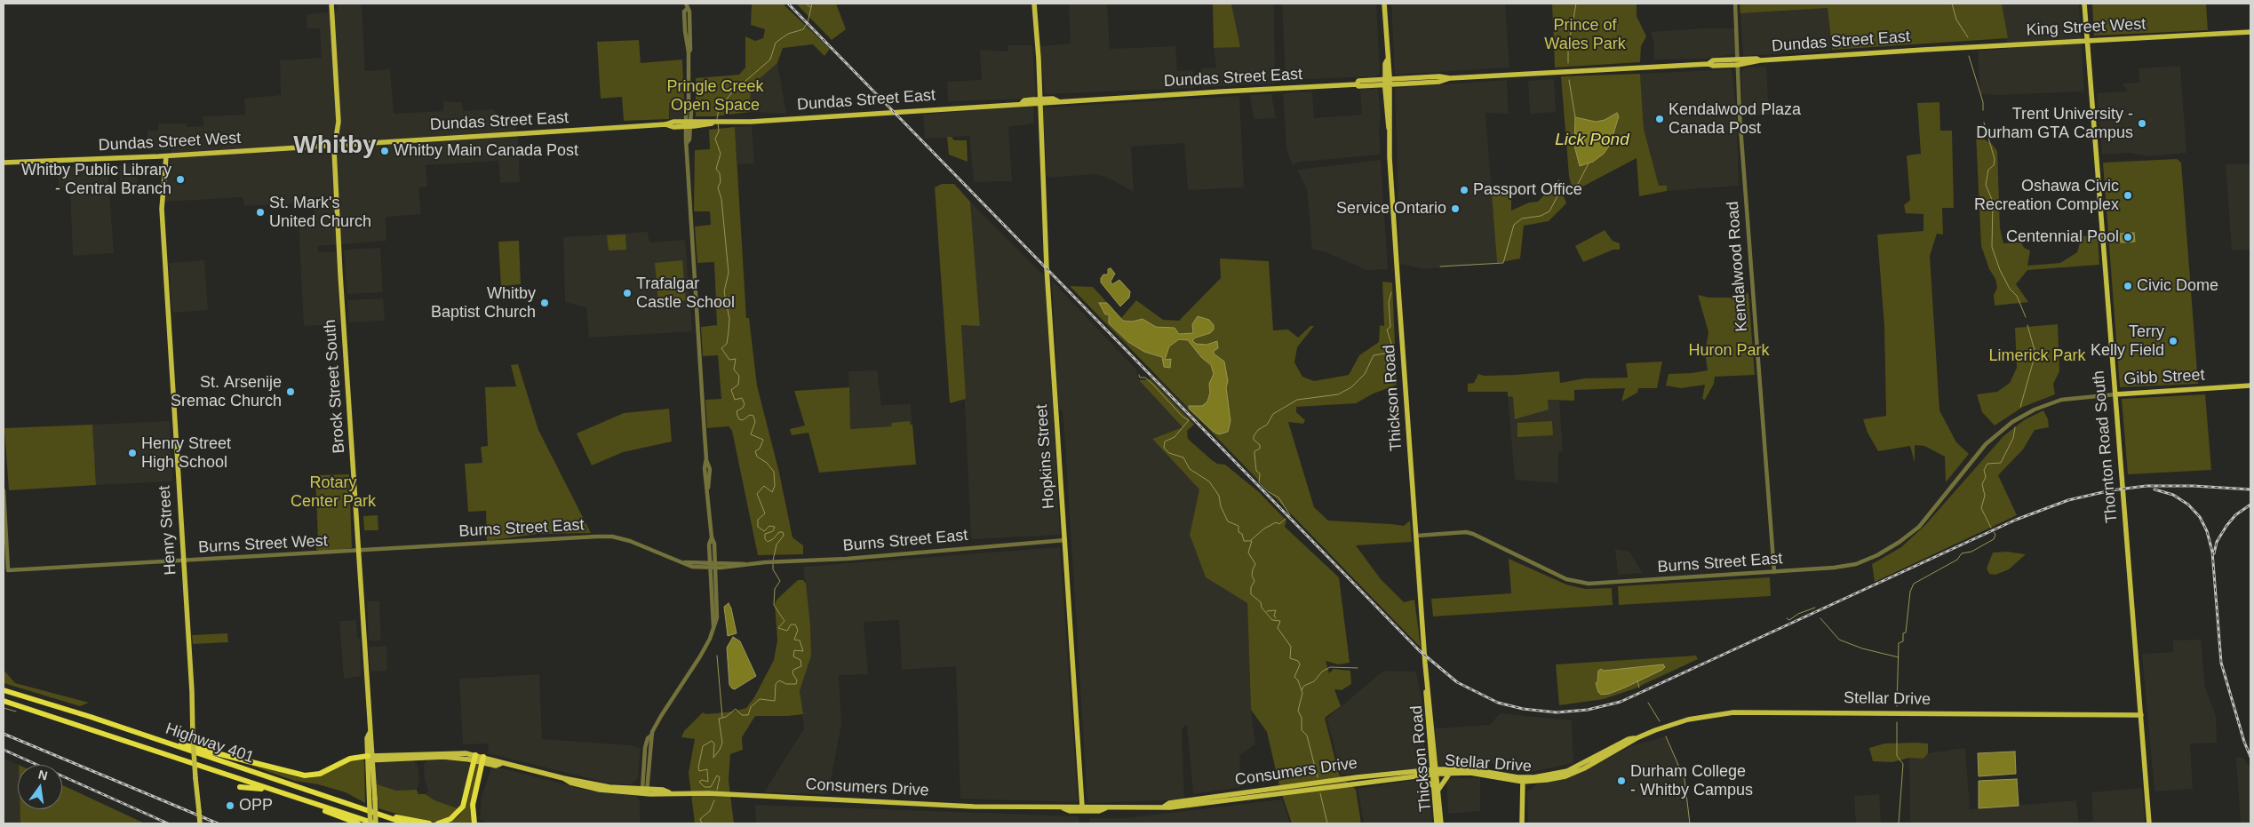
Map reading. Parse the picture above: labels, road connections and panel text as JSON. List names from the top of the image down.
{
  "streets": {
    "highway": ["Highway 401"],
    "main road": [
      "King Street West",
      "Dundas Street East",
      "Dundas Street West",
      "Gibb Street",
      "Brock Street South",
      "Thickson Road",
      "Thornton Road South",
      "Hopkins Street",
      "Henry Street",
      "Stellar Drive",
      "Consumers Drive"
    ],
    "street": ["Kendalwood Road", "Burns Street East", "Burns Street West"]
  },
  "crossings": [
    ["King Street West", "Dundas Street East"],
    ["King Street West", "Thornton Road South"],
    ["Dundas Street East", "Dundas Street West"],
    ["Dundas Street East", "Kendalwood Road"],
    ["Dundas Street East", "Brock Street South"],
    ["Dundas Street East", "Thickson Road"],
    ["Dundas Street East", "Hopkins Street"],
    ["Dundas Street West", "Brock Street South"],
    ["Dundas Street West", "Henry Street"],
    ["Kendalwood Road", "Burns Street East"],
    ["Gibb Street", "Thornton Road South"],
    ["Gibb Street", "Burns Street East"],
    ["Brock Street South", "Burns Street East"],
    ["Brock Street South", "Burns Street West"],
    ["Brock Street South", "Highway 401"],
    ["Brock Street South", "Consumers Drive"],
    ["Thickson Road", "Burns Street East"],
    ["Thickson Road", "Stellar Drive"],
    ["Thickson Road", "Consumers Drive"],
    ["Thornton Road South", "Stellar Drive"],
    ["Hopkins Street", "Burns Street East"],
    ["Hopkins Street", "Consumers Drive"],
    ["Burns Street East", "Burns Street West"],
    ["Henry Street", "Burns Street West"],
    ["Stellar Drive", "Consumers Drive"]
  ],
  "districts": ["Whitby"],
  "water": ["Lick Pond"],
  "parks": [
    "Prince of Wales Park",
    "Pringle Creek Open Space",
    "Huron Park",
    "Limerick Park",
    "Rotary Center Park"
  ],
  "places": [
    "Kendalwood Plaza Canada Post",
    "Trent University - Durham GTA Campus",
    "Whitby Main Canada Post",
    "Whitby Public Library - Central Branch",
    "Passport Office",
    "Oshawa Civic Recreation Complex",
    "Service Ontario",
    "St. Mark's United Church",
    "Centennial Pool",
    "Civic Dome",
    "Trafalgar Castle School",
    "Whitby Baptist Church",
    "Terry Kelly Field",
    "St. Arsenije Sremac Church",
    "Henry Street High School",
    "Durham College - Whitby Campus",
    "OPP"
  ],
  "north": "top"
}
